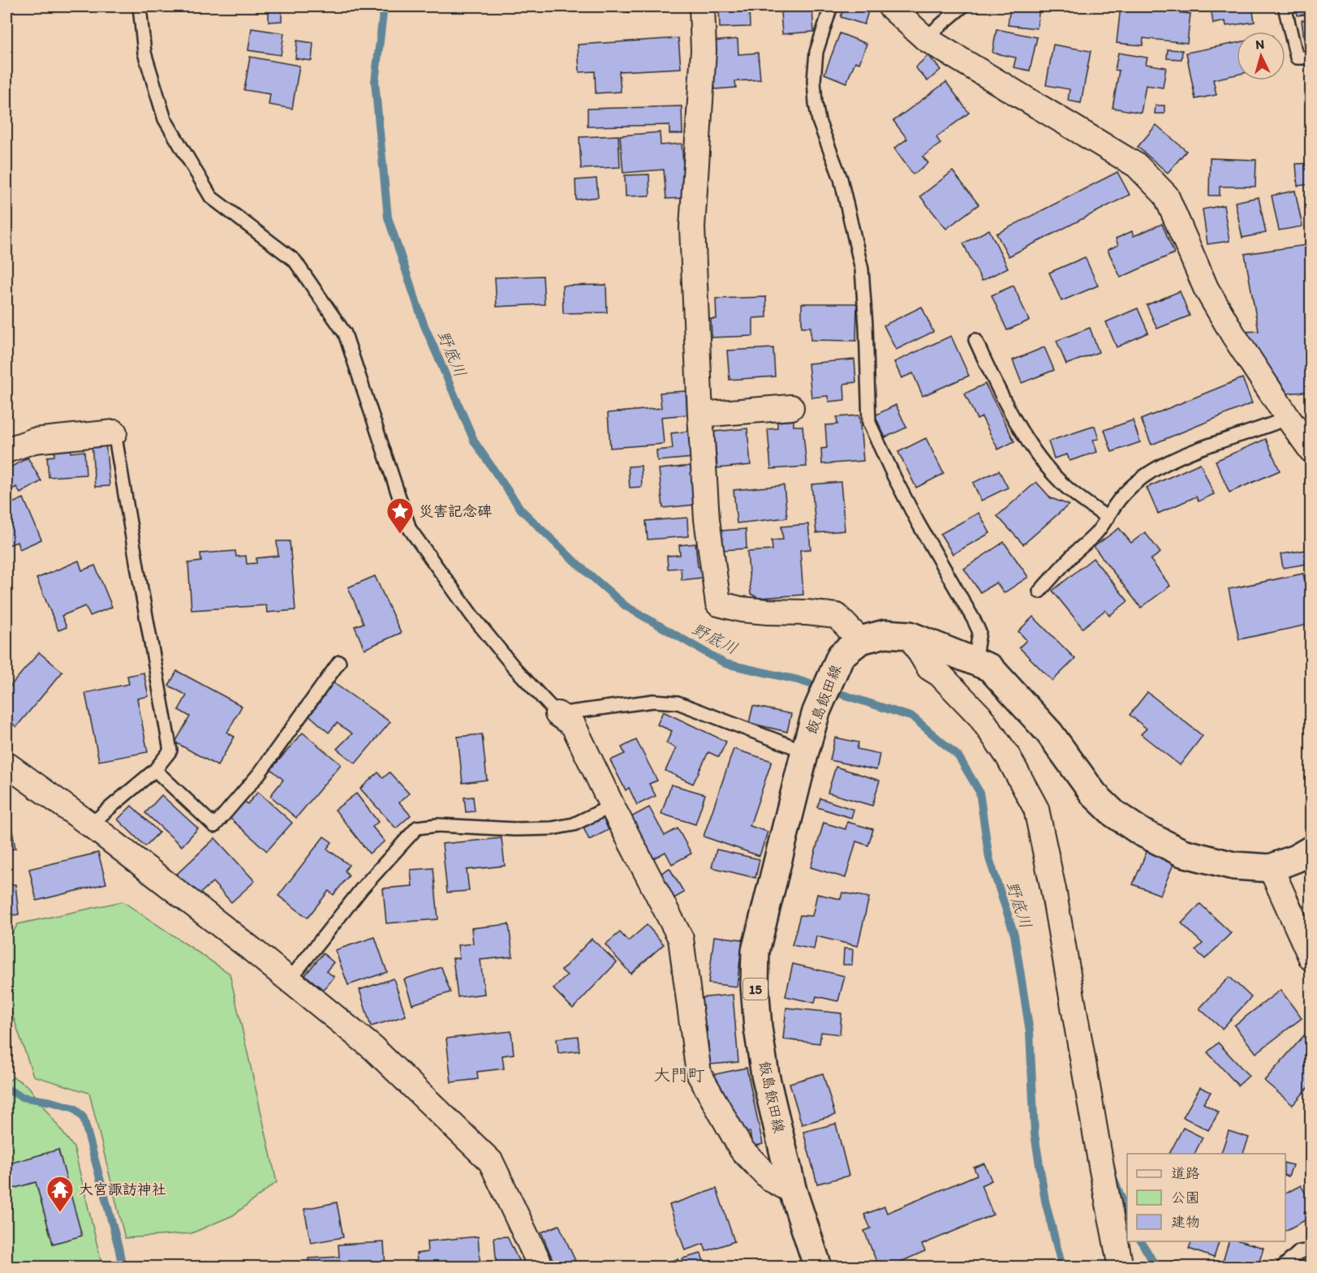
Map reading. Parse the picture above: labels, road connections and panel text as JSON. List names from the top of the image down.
{
  "streets": {
    "main road": ["飯島飯田線", "15"]
  },
  "districts": ["大門町"],
  "water": ["野底川"],
  "places": {
    "place": ["災害記念碑"],
    "temple": ["大宮諏訪神社"]
  },
  "legend": ["道路", "公園", "建物"],
  "north": "top"
}
